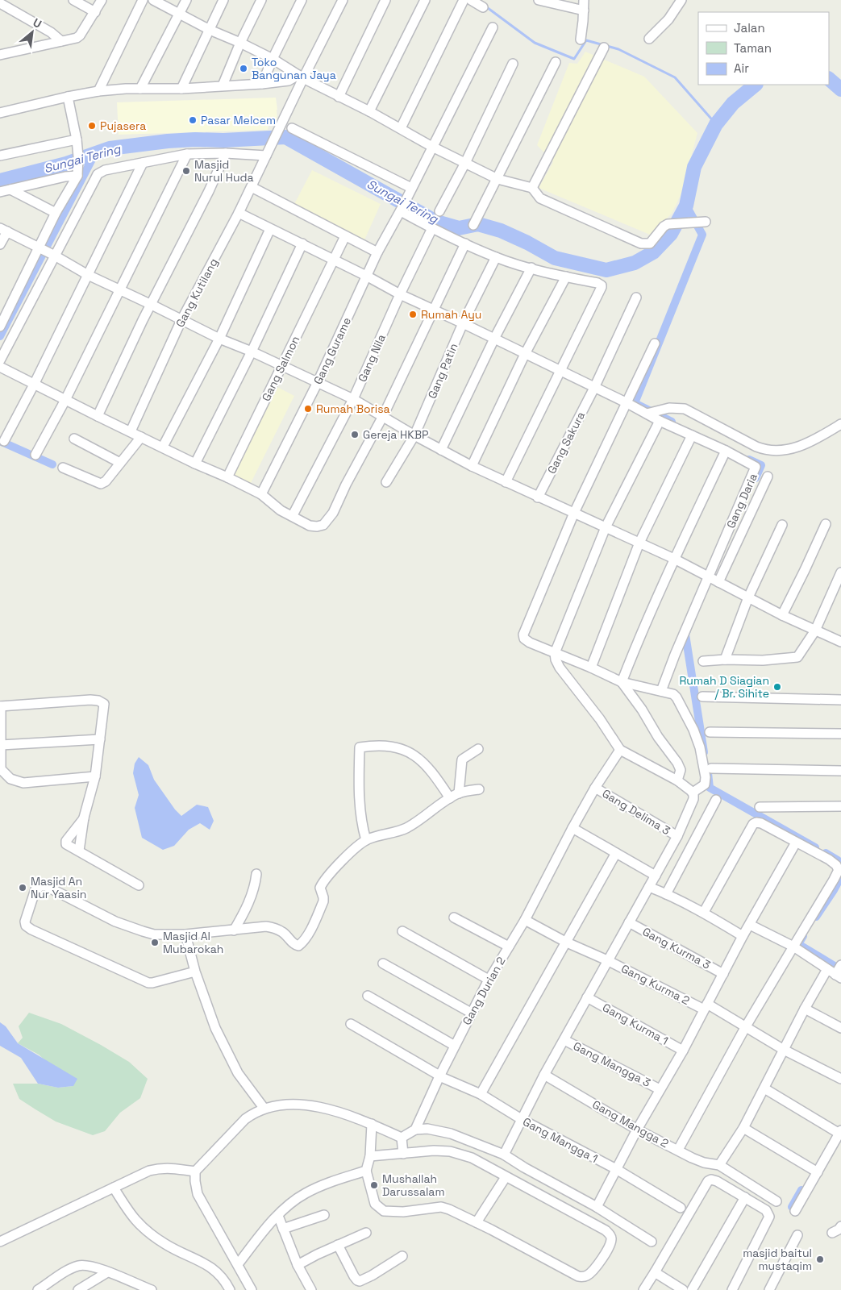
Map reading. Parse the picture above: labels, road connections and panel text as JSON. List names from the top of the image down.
{
  "streets": {
    "street": [
      "Gang Kutilang",
      "Gang Gurame",
      "Gang Nila",
      "Gang Salmon",
      "Gang Patin",
      "Gang Sakura",
      "Gang Daria",
      "Gang Delima 3",
      "Gang Kurma 3",
      "Gang Kurma 2",
      "Gang Durian 2",
      "Gang Kurma 1",
      "Gang Mangga 3",
      "Gang Mangga 2",
      "Gang Mangga 1"
    ]
  },
  "crossings": [
    ["Gang Kutilang", "Gang Daria"],
    ["Gang Gurame", "Gang Daria"],
    ["Gang Nila", "Gang Daria"],
    ["Gang Salmon", "Gang Daria"],
    ["Gang Patin", "Gang Daria"],
    ["Gang Sakura", "Gang Daria"],
    ["Gang Delima 3", "Gang Durian 2"],
    ["Gang Kurma 2", "Gang Durian 2"],
    ["Gang Durian 2", "Gang Mangga 1"]
  ],
  "water": ["Sungai Tering"],
  "places": [
    "Toko Bangunan Jaya",
    "Pasar Melcem",
    "Pujasera",
    "Masjid Nurul Huda",
    "Rumah Ayu",
    "Rumah Borisa",
    "Gereja HKBP",
    "Rumah D Siagian / Br. Sihite",
    "Masjid An Nur Yaasin",
    "Masjid Al Mubarokah",
    "Mushallah Darussalam",
    "masjid baitul mustaqim"
  ],
  "legend": ["Jalan", "Taman", "Air"],
  "north": "top right"
}
